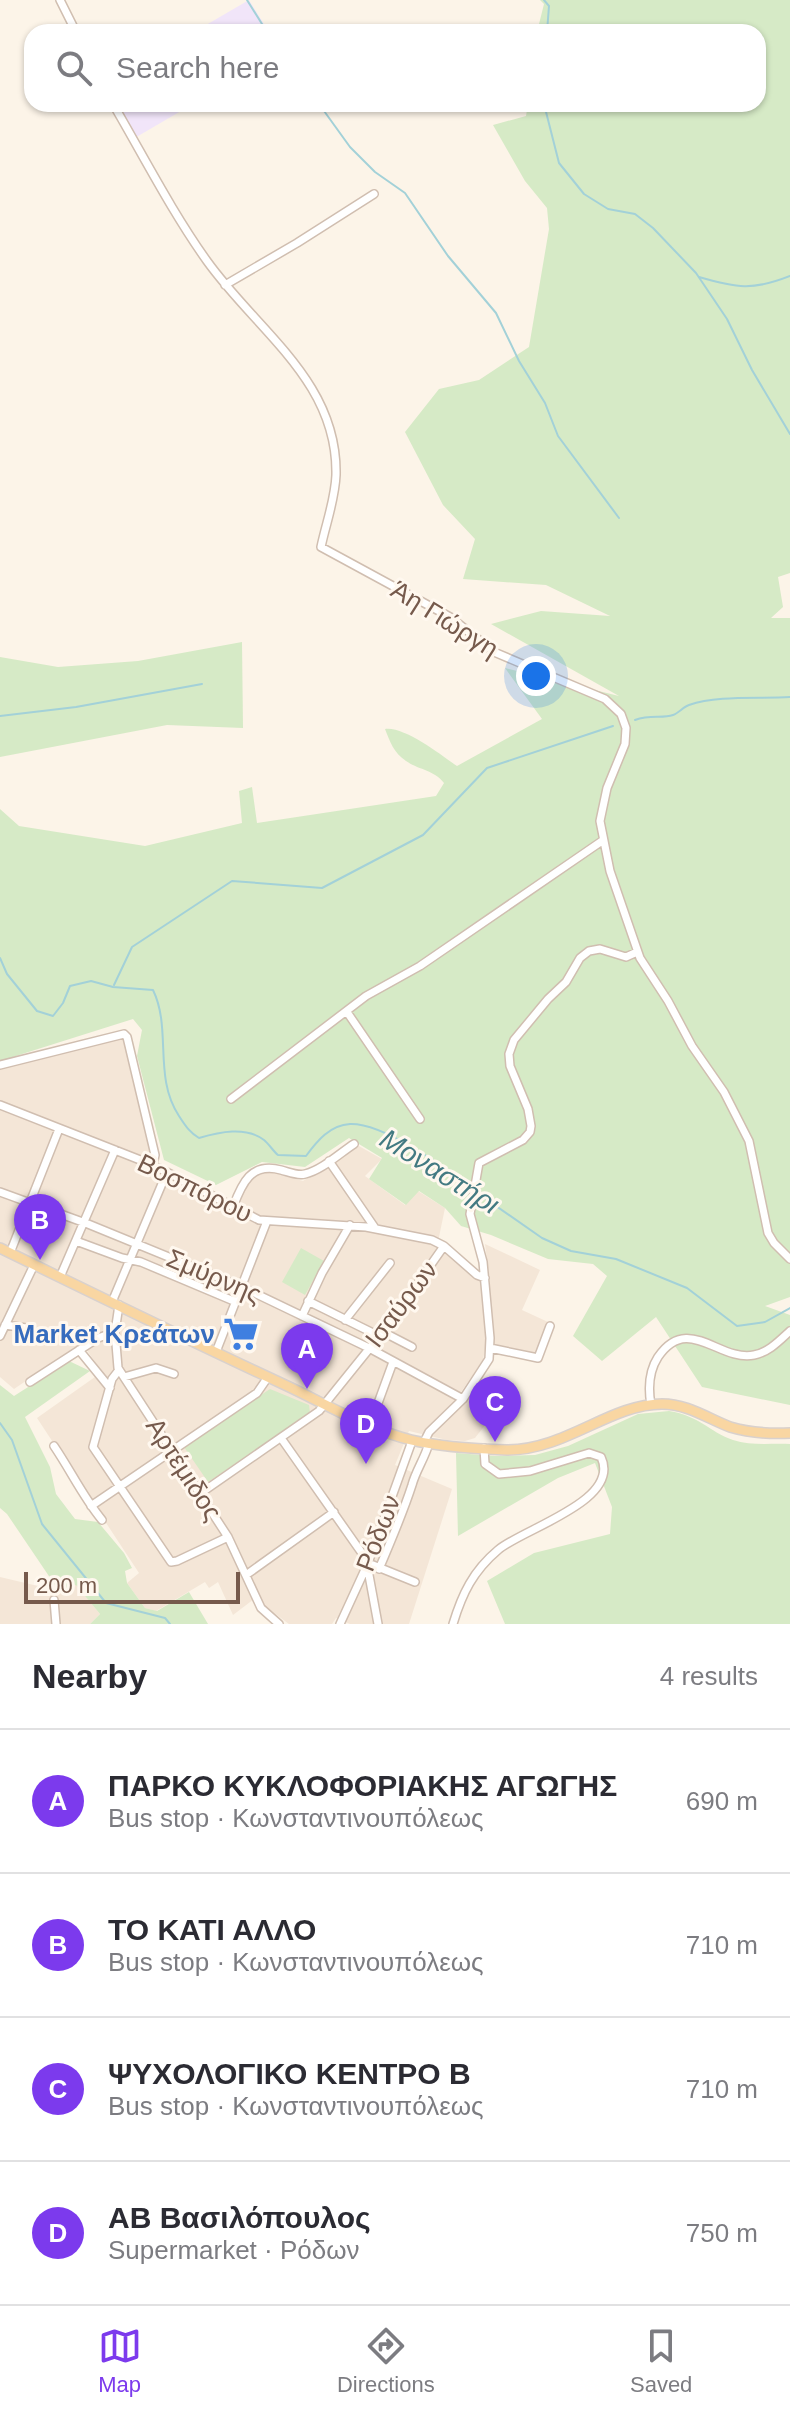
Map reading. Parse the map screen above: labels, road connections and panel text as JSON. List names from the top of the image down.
{
  "streets": {
    "street": [
      "Άη Γιώργη",
      "Βοσπόρου",
      "Σμύρνης",
      "Ισαύρων",
      "Αρτέμιδος",
      "Ρόδων"
    ]
  },
  "crossings": [
    ["Βοσπόρου", "Ισαύρων"],
    ["Βοσπόρου", "Αρτέμιδος"],
    ["Σμύρνης", "Ισαύρων"],
    ["Σμύρνης", "Αρτέμιδος"],
    ["Ισαύρων", "Αρτέμιδος"]
  ],
  "water": ["Μοναστήρι"],
  "places": {
    "supermarket": ["Market Κρεάτων"]
  },
  "scale_bar": "200 m",
  "page": {
    "search": "Search here",
    "pins": [
      "B",
      "A",
      "C",
      "D"
    ],
    "scale": "200 m",
    "heading": ["Nearby", "4 results"],
    "list": [
      {
        "mark": "A",
        "name": "ΠΑΡΚΟ ΚΥΚΛΟΦΟΡΙΑΚΗΣ ΑΓΩΓΗΣ",
        "note": "Bus stop · Κωνσταντινουπόλεως",
        "value": "690 m"
      },
      {
        "mark": "B",
        "name": "ΤΟ ΚΑΤΙ ΑΛΛΟ",
        "note": "Bus stop · Κωνσταντινουπόλεως",
        "value": "710 m"
      },
      {
        "mark": "C",
        "name": "ΨΥΧΟΛΟΓΙΚΟ ΚΕΝΤΡΟ B",
        "note": "Bus stop · Κωνσταντινουπόλεως",
        "value": "710 m"
      },
      {
        "mark": "D",
        "name": "ΑΒ Βασιλόπουλος",
        "note": "Supermarket · Ρόδων",
        "value": "750 m"
      }
    ],
    "nav": ["Map", "Directions", "Saved"]
  }
}
